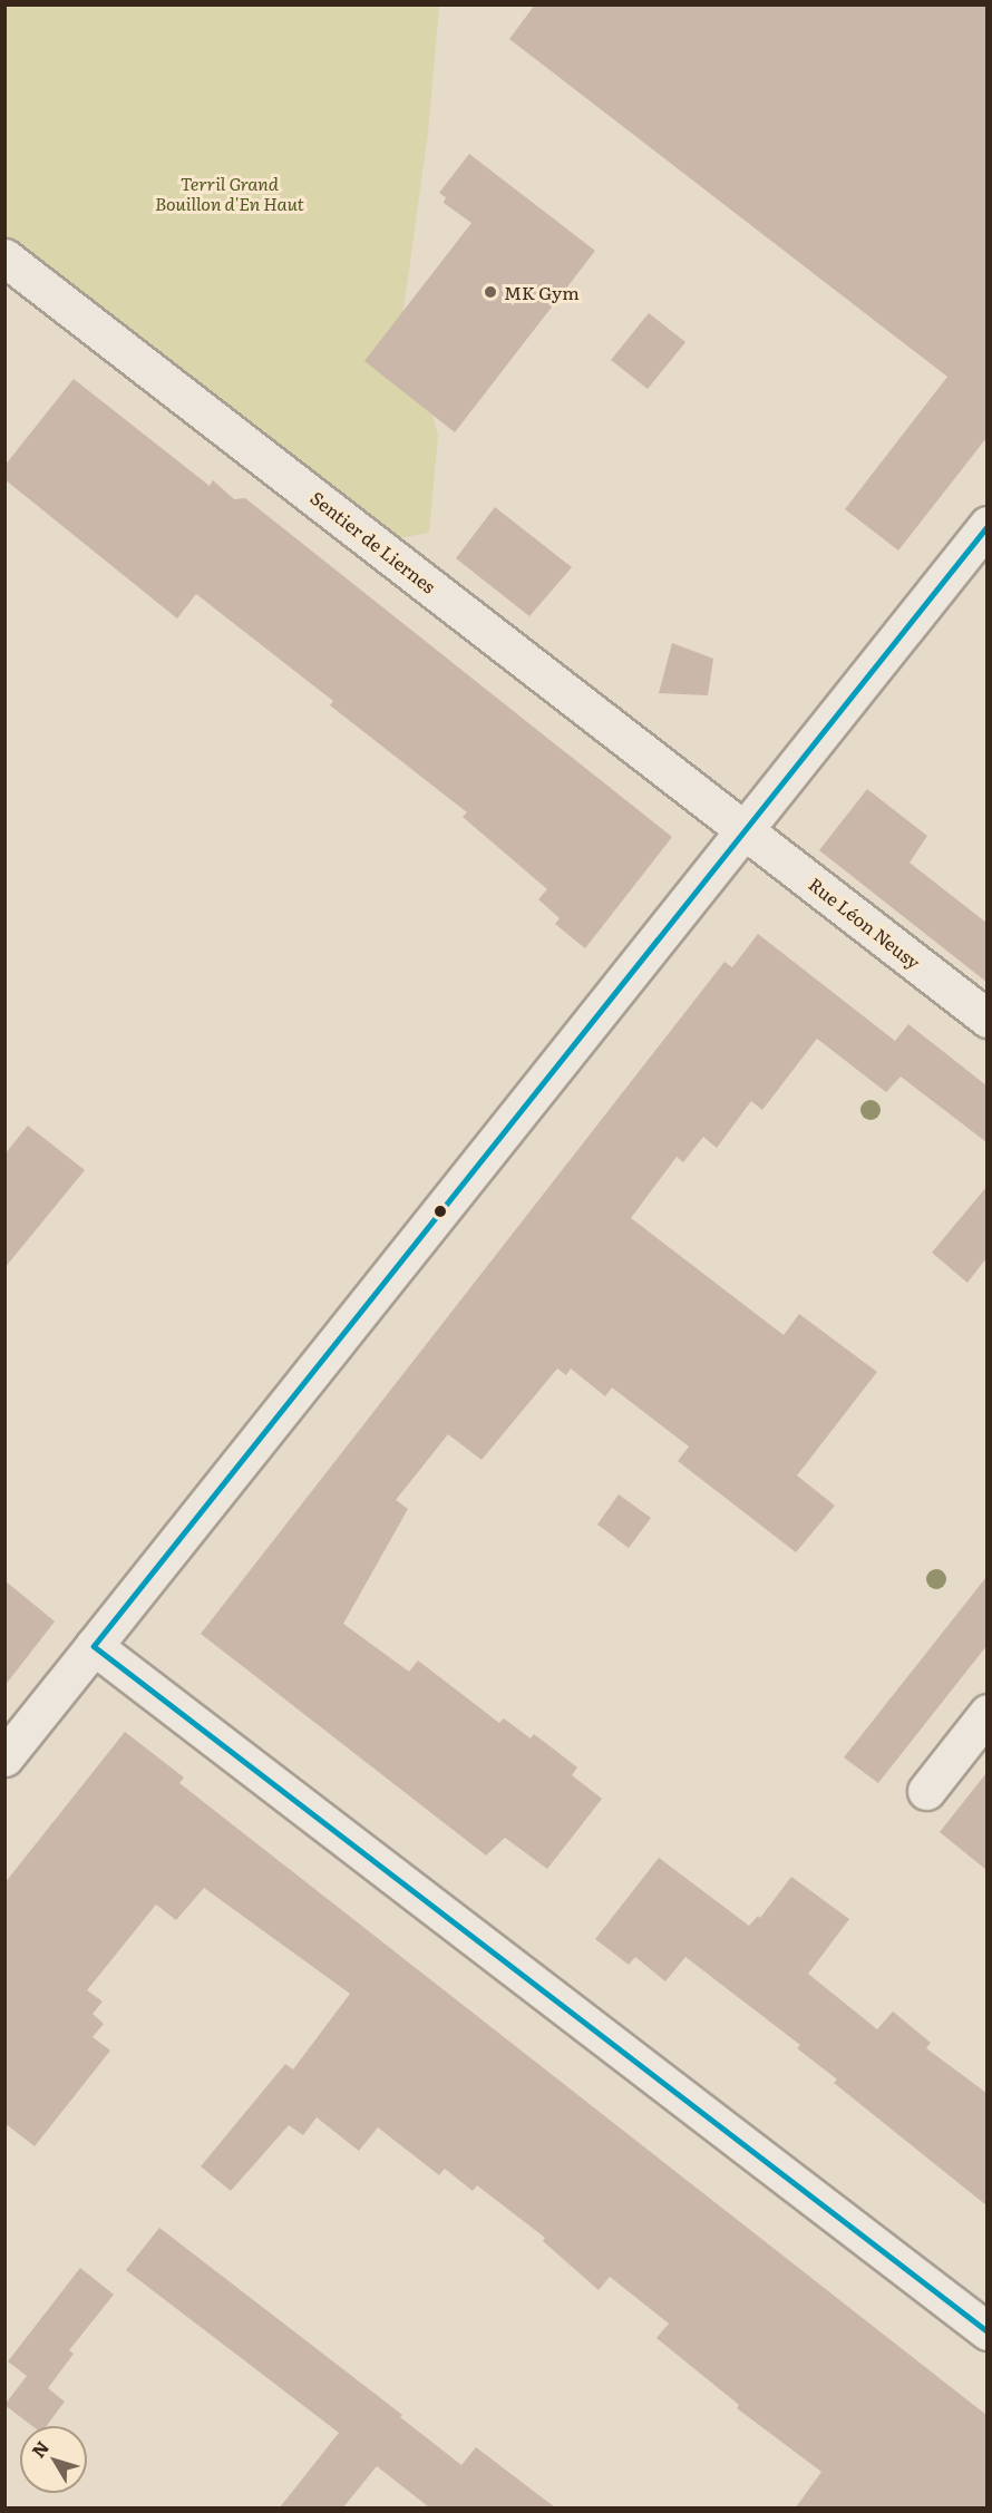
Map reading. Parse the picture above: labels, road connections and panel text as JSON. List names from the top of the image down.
{
  "streets": {
    "street": ["Sentier de Liernes", "Rue Léon Neusy"]
  },
  "crossings": [
    ["Sentier de Liernes", "Rue Léon Neusy"]
  ],
  "parks": ["Terril Grand Bouillon d'En Haut"],
  "places": ["MK Gym"],
  "north": "top left"
}
